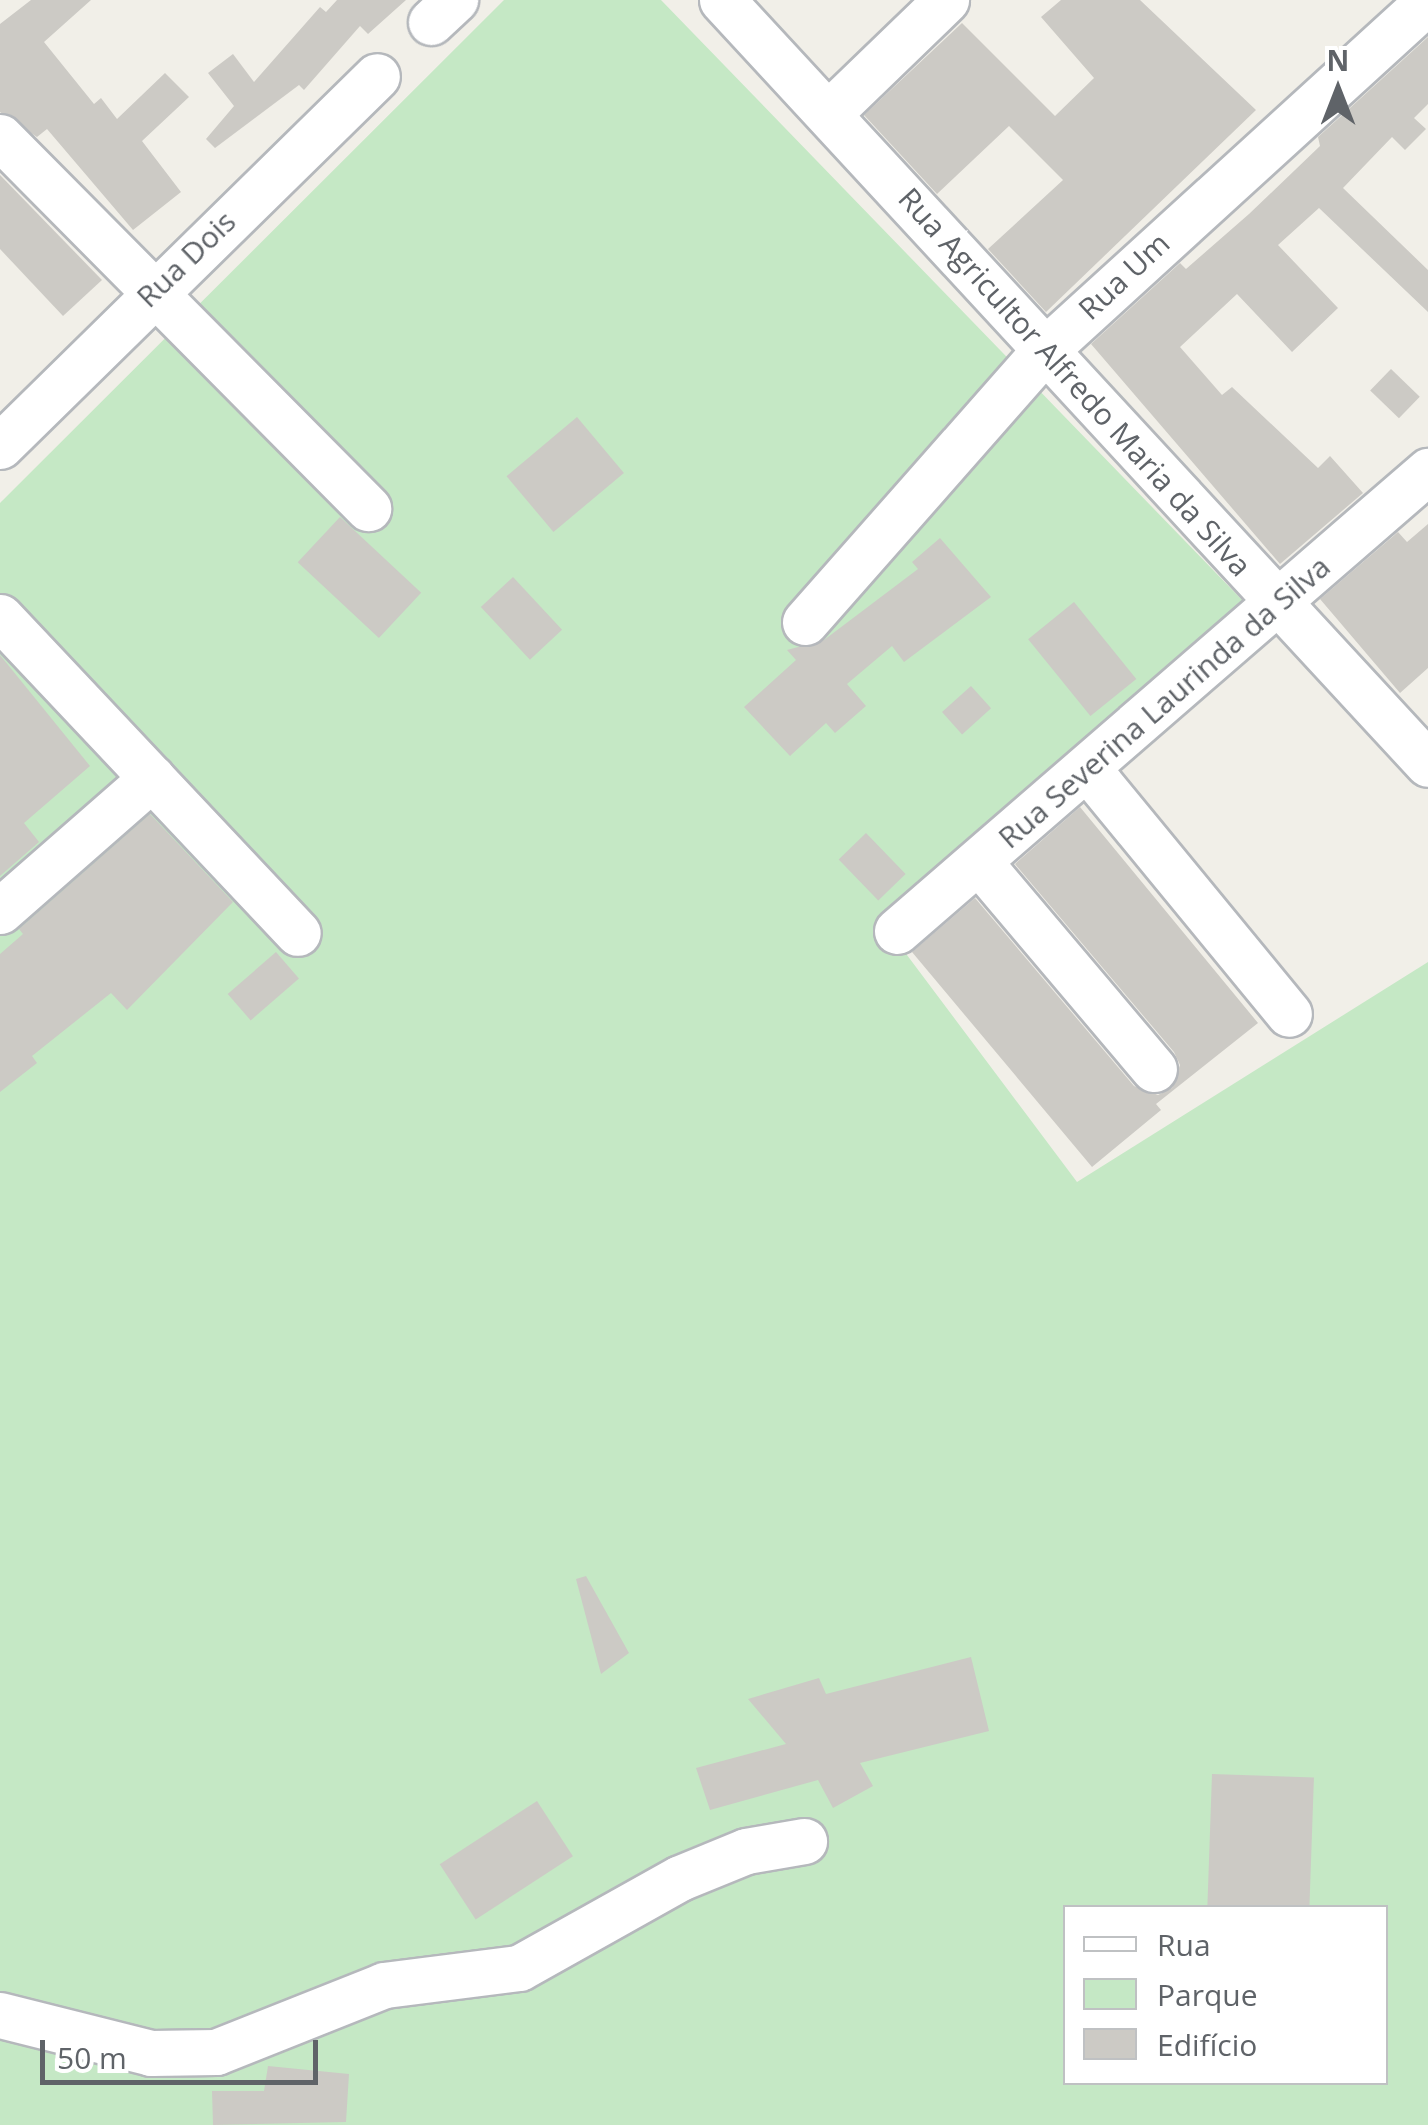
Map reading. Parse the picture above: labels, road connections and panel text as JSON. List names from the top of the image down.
{
  "streets": {
    "street": [
      "Rua Dois",
      "Rua Um",
      "Rua Agricultor Alfredo Maria da Silva",
      "Rua Severina Laurinda da Silva"
    ]
  },
  "crossings": [
    ["Rua Um", "Rua Agricultor Alfredo Maria da Silva"],
    ["Rua Agricultor Alfredo Maria da Silva", "Rua Severina Laurinda da Silva"]
  ],
  "legend": ["Rua", "Parque", "Edifício"],
  "scale_bar": "50 m",
  "north": "top"
}
